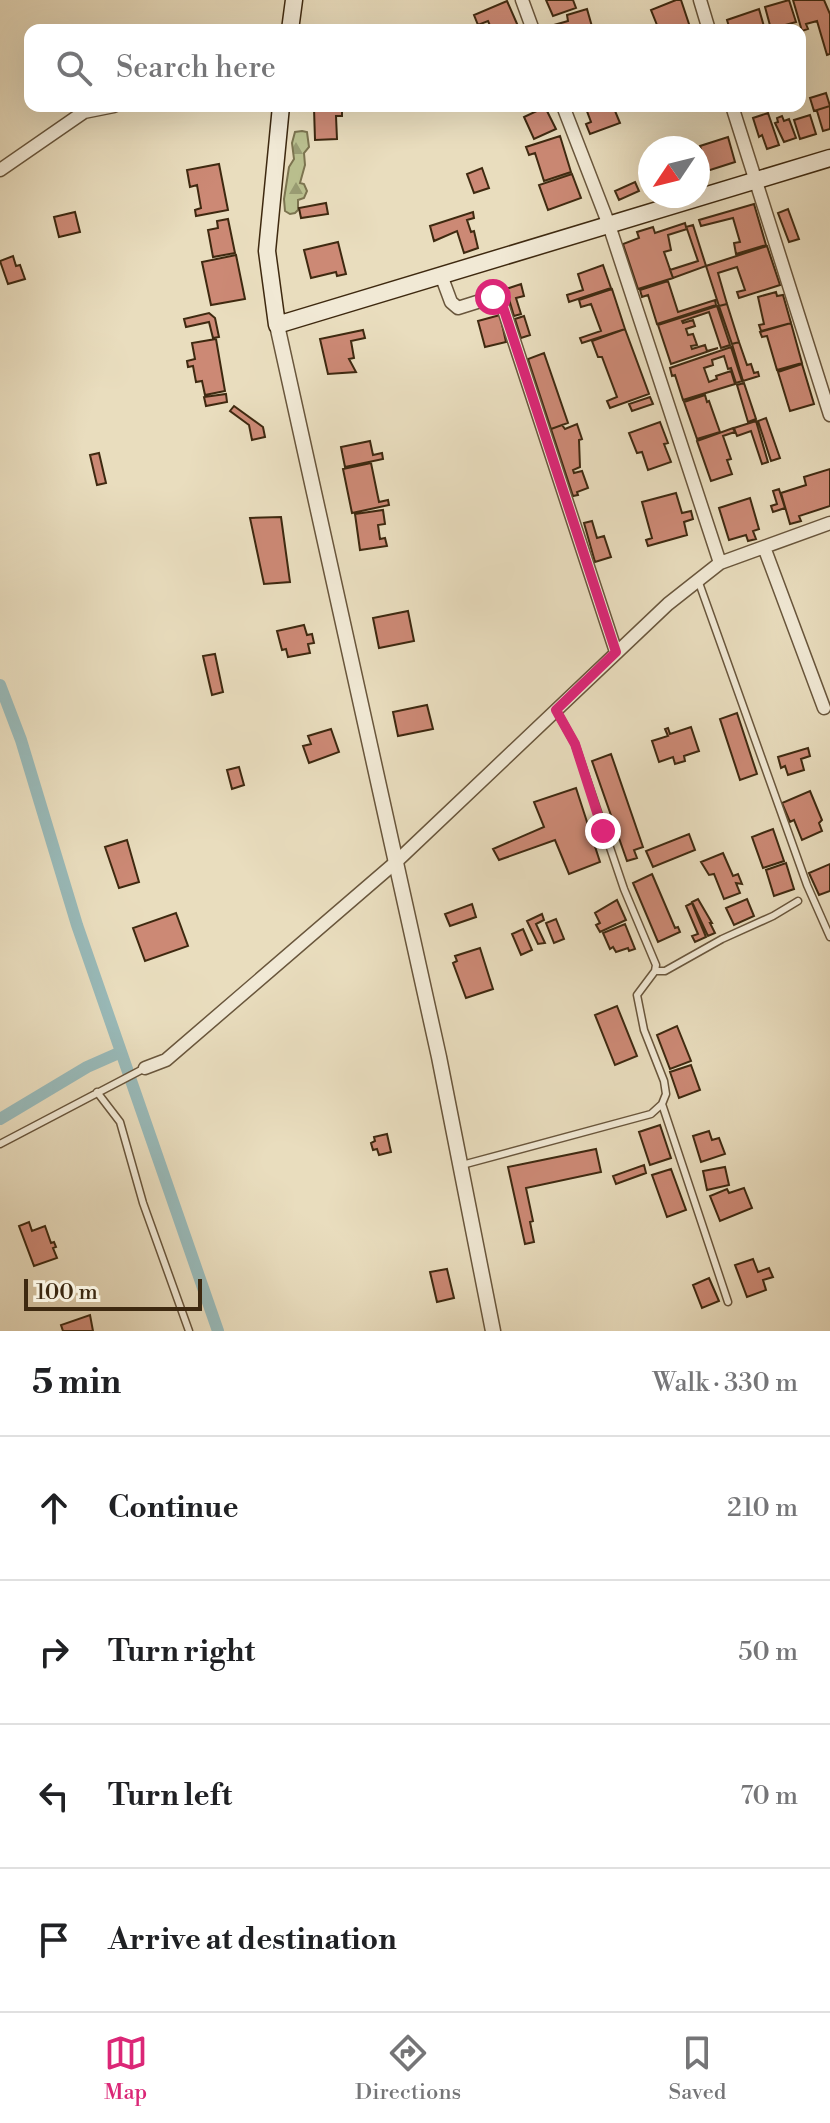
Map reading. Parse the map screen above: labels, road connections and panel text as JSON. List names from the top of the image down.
{
  "scale_bar": "100 m",
  "north": "bottom left",
  "page": {
    "search": "Search here",
    "scale": "100 m",
    "heading": ["5 min", "Walk · 330 m"],
    "list": [
      ["Continue", "210 m"],
      ["Turn right", "50 m"],
      ["Turn left", "70 m"],
      "Arrive at destination"
    ],
    "nav": ["Map", "Directions", "Saved"]
  }
}
